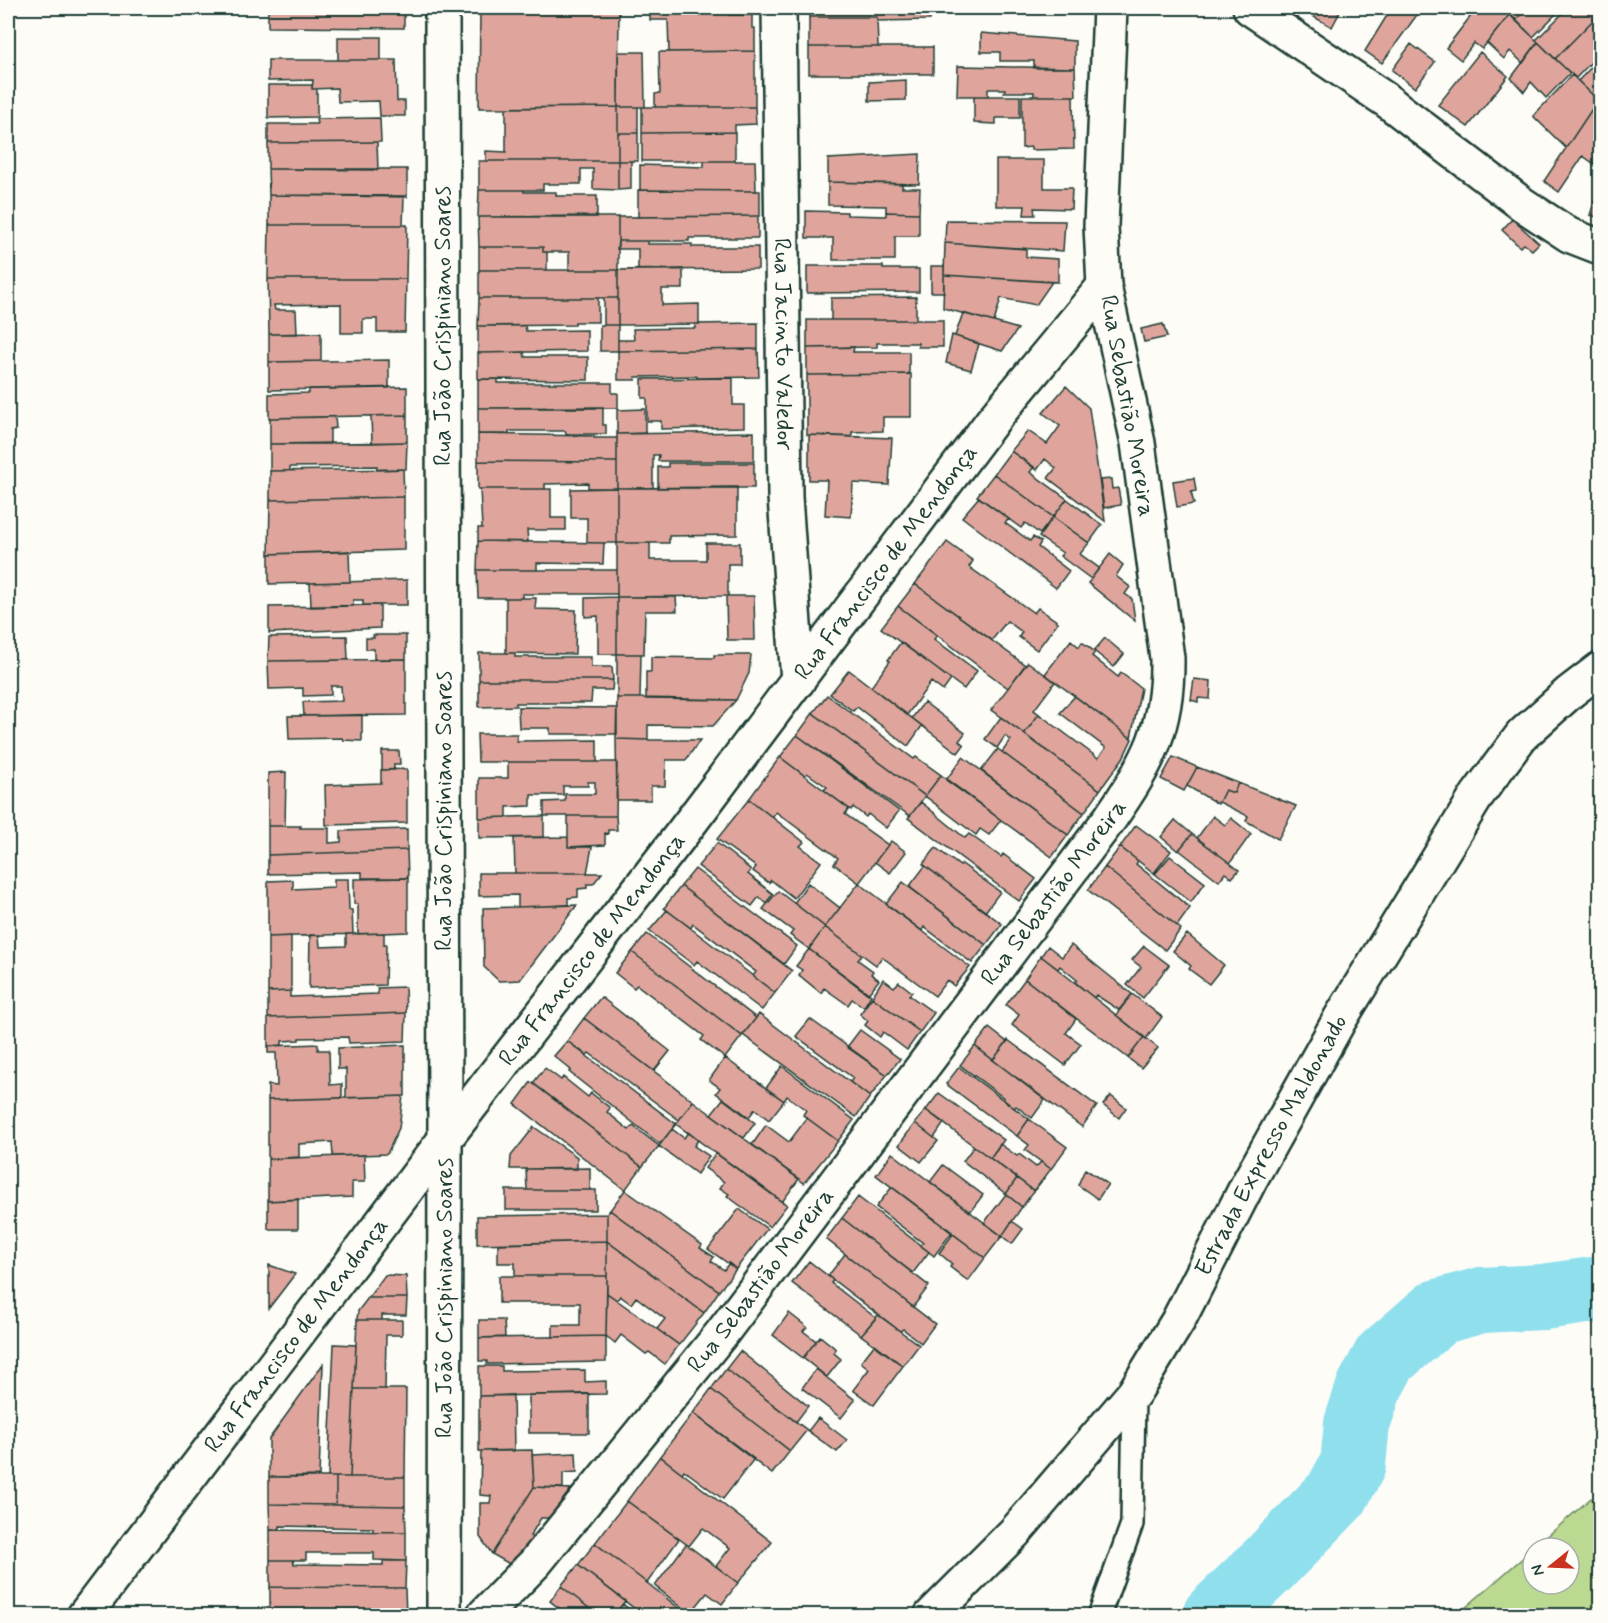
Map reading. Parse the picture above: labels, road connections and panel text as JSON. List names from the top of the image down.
{
  "streets": {
    "street": [
      "Rua João Crispiniano Soares",
      "Rua Jacinto Valedor",
      "Rua Sebastião Moreira",
      "Rua Francisco de Mendonça",
      "Estrada Expresso Maldonado"
    ]
  },
  "crossings": [
    ["Rua João Crispiniano Soares", "Rua Francisco de Mendonça"],
    ["Rua Jacinto Valedor", "Rua Francisco de Mendonça"],
    ["Rua Sebastião Moreira", "Rua Francisco de Mendonça"]
  ],
  "north": "left"
}
